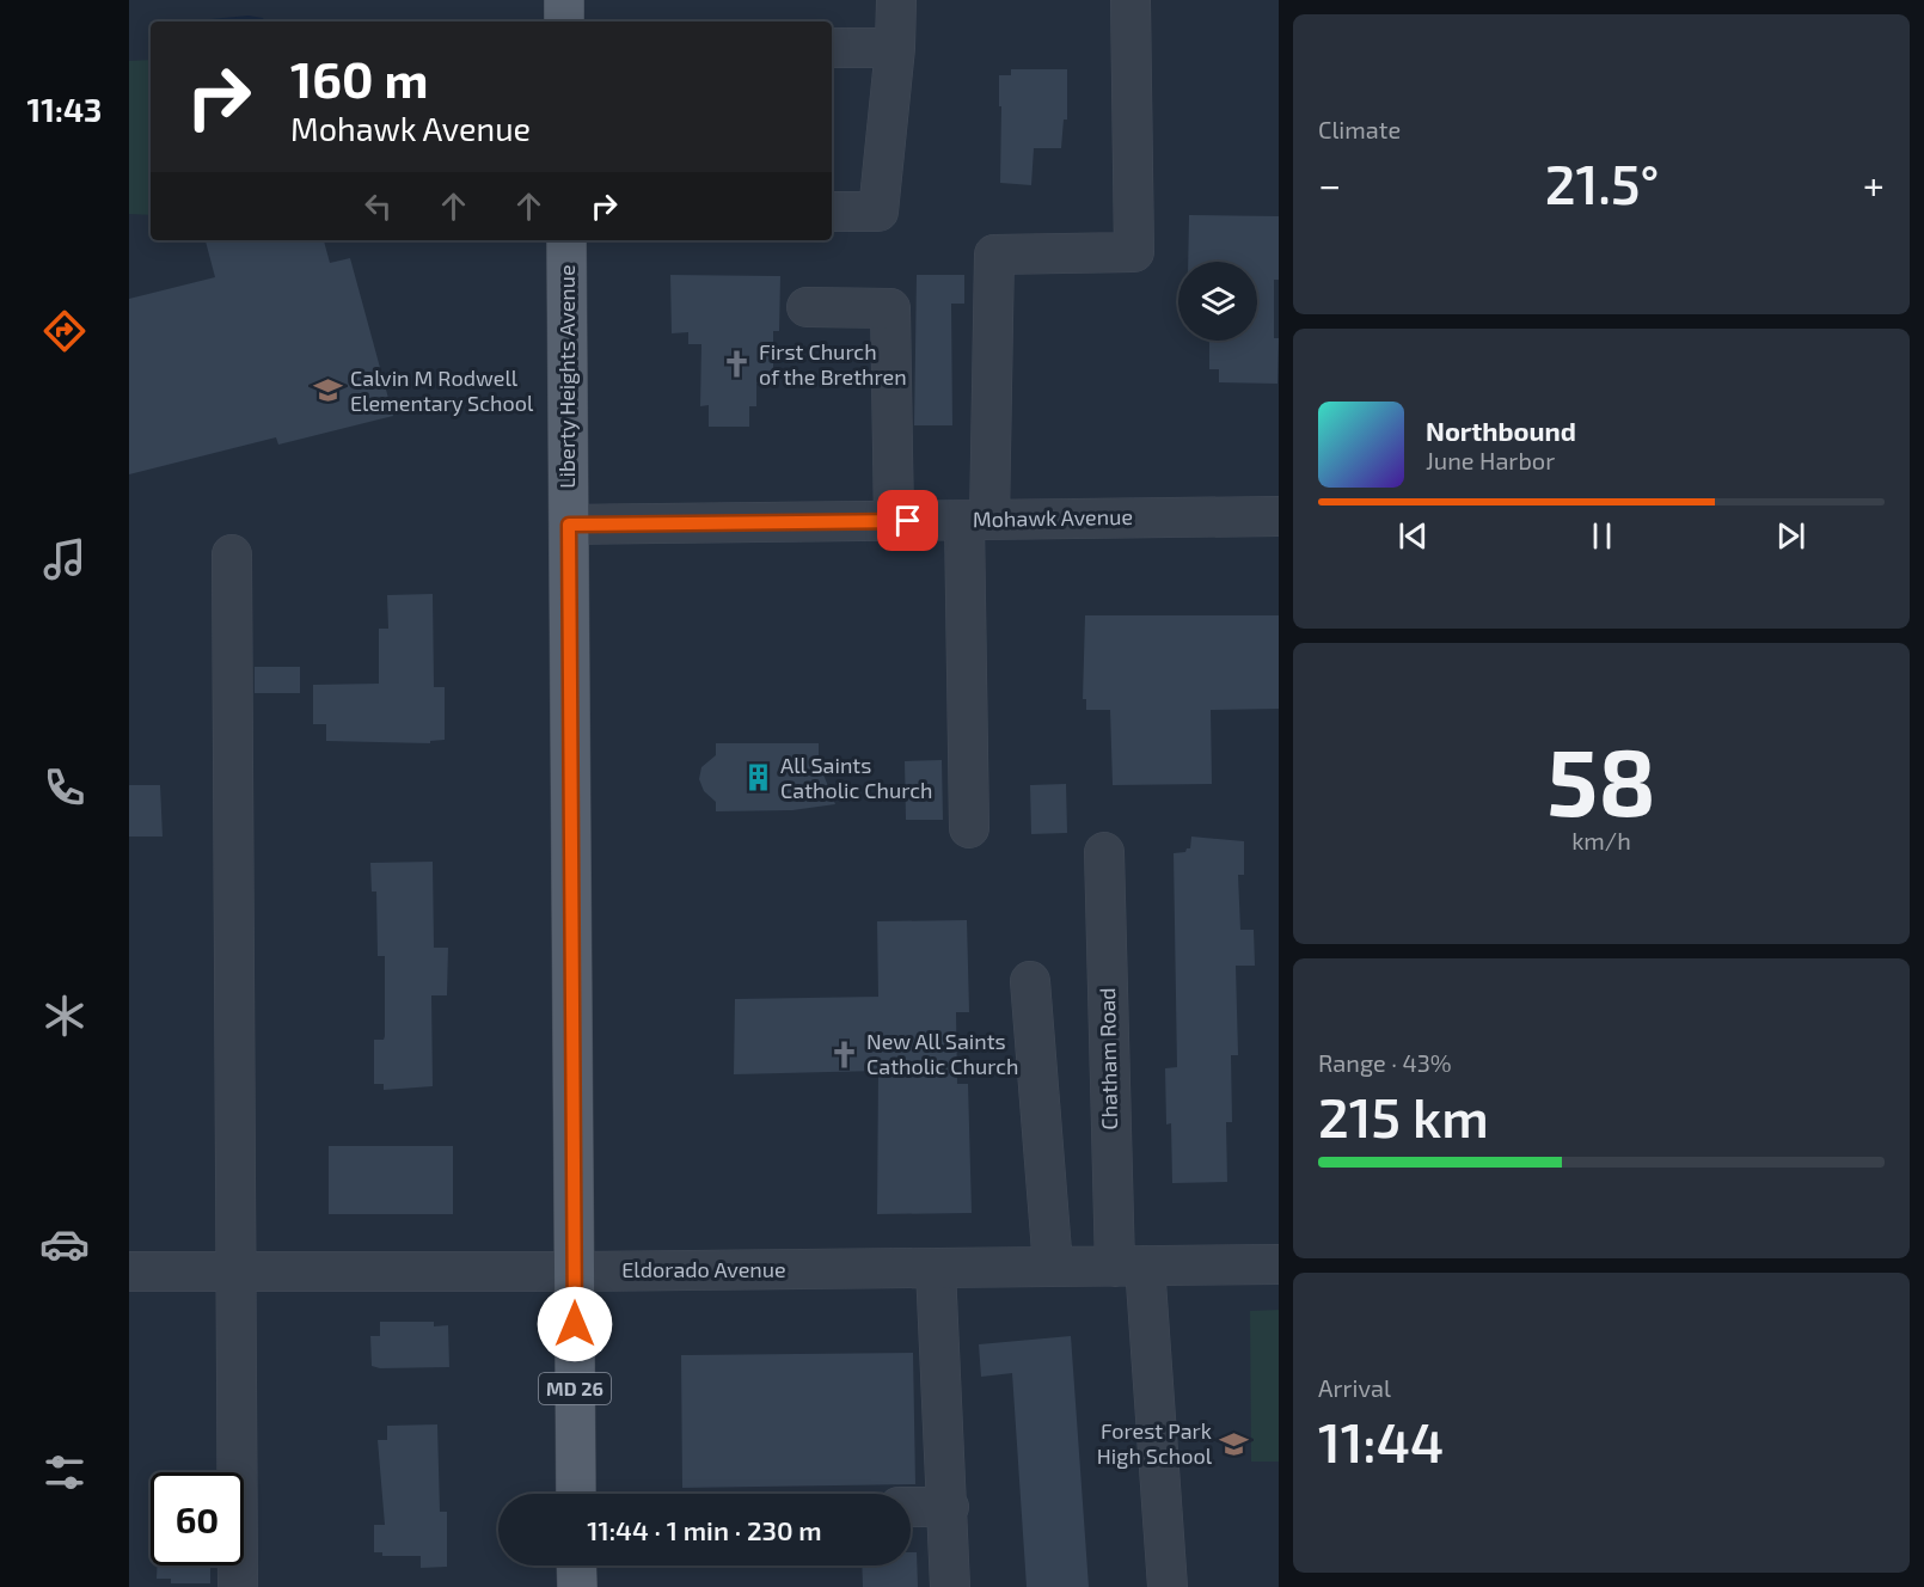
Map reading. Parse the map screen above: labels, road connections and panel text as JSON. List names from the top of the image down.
{
  "streets": {
    "main road": ["Liberty Heights Avenue", "MD 26"],
    "street": ["Mohawk Avenue", "Chatham Road", "Eldorado Avenue"]
  },
  "crossings": [
    ["Liberty Heights Avenue", "Mohawk Avenue"],
    ["Liberty Heights Avenue", "Eldorado Avenue"],
    ["Chatham Road", "Eldorado Avenue"]
  ],
  "places": {
    "church": ["First Church of the Brethren", "New All Saints Catholic Church"],
    "school or university": ["Calvin M Rodwell Elementary School", "Forest Park High School"],
    "building": ["All Saints Catholic Church"]
  },
  "page": {
    "tabs": "11:43",
    "tile": [
      "Climate",
      ["58", "km/h"],
      ["Range · 43%", "215 km"],
      ["Arrival", "11:44"]
    ],
    "turn": ["160 m", "Mohawk Avenue"],
    "heat": ["−", "21.5°", "+"],
    "song": ["Northbound", "June Harbor"],
    "limit": "60",
    "trip": "11:44 · 1 min · 230 m"
  }
}
